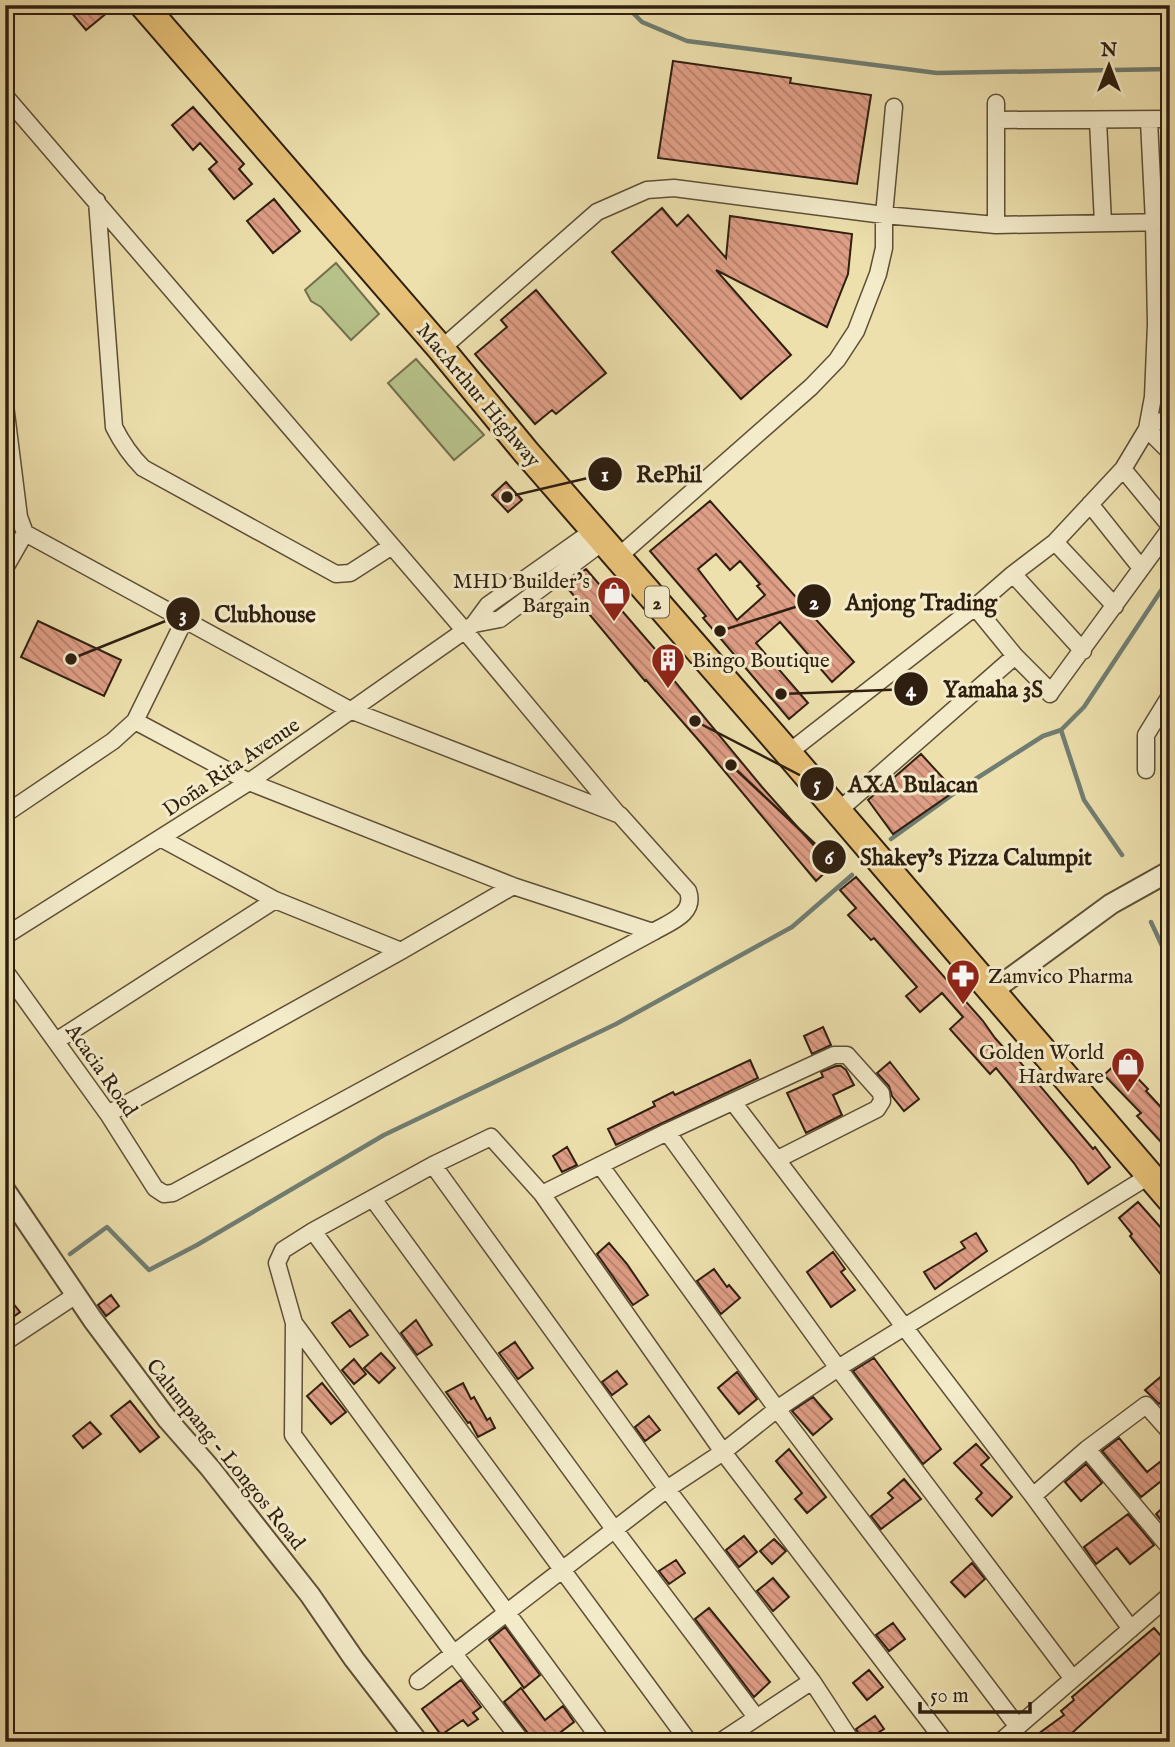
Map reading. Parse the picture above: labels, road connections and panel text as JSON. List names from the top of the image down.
{
  "streets": {
    "highway": ["MacArthur Highway", "2"],
    "street": ["Doña Rita Avenue", "Acacia Road", "Calumpang - Longos Road"]
  },
  "crossings": [
    ["MacArthur Highway", "Doña Rita Avenue"]
  ],
  "places": {
    "other": [
      "RePhil",
      "Anjong Trading",
      "Clubhouse",
      "Yamaha 3S",
      "AXA Bulacan",
      "Shakey’s Pizza Calumpit"
    ],
    "shop": ["MHD Builder’s Bargain", "Golden World Hardware"],
    "building": ["Bingo Boutique"],
    "pharmacy": ["Zamvico Pharma"]
  },
  "scale_bar": "50 m",
  "north": "top"
}
